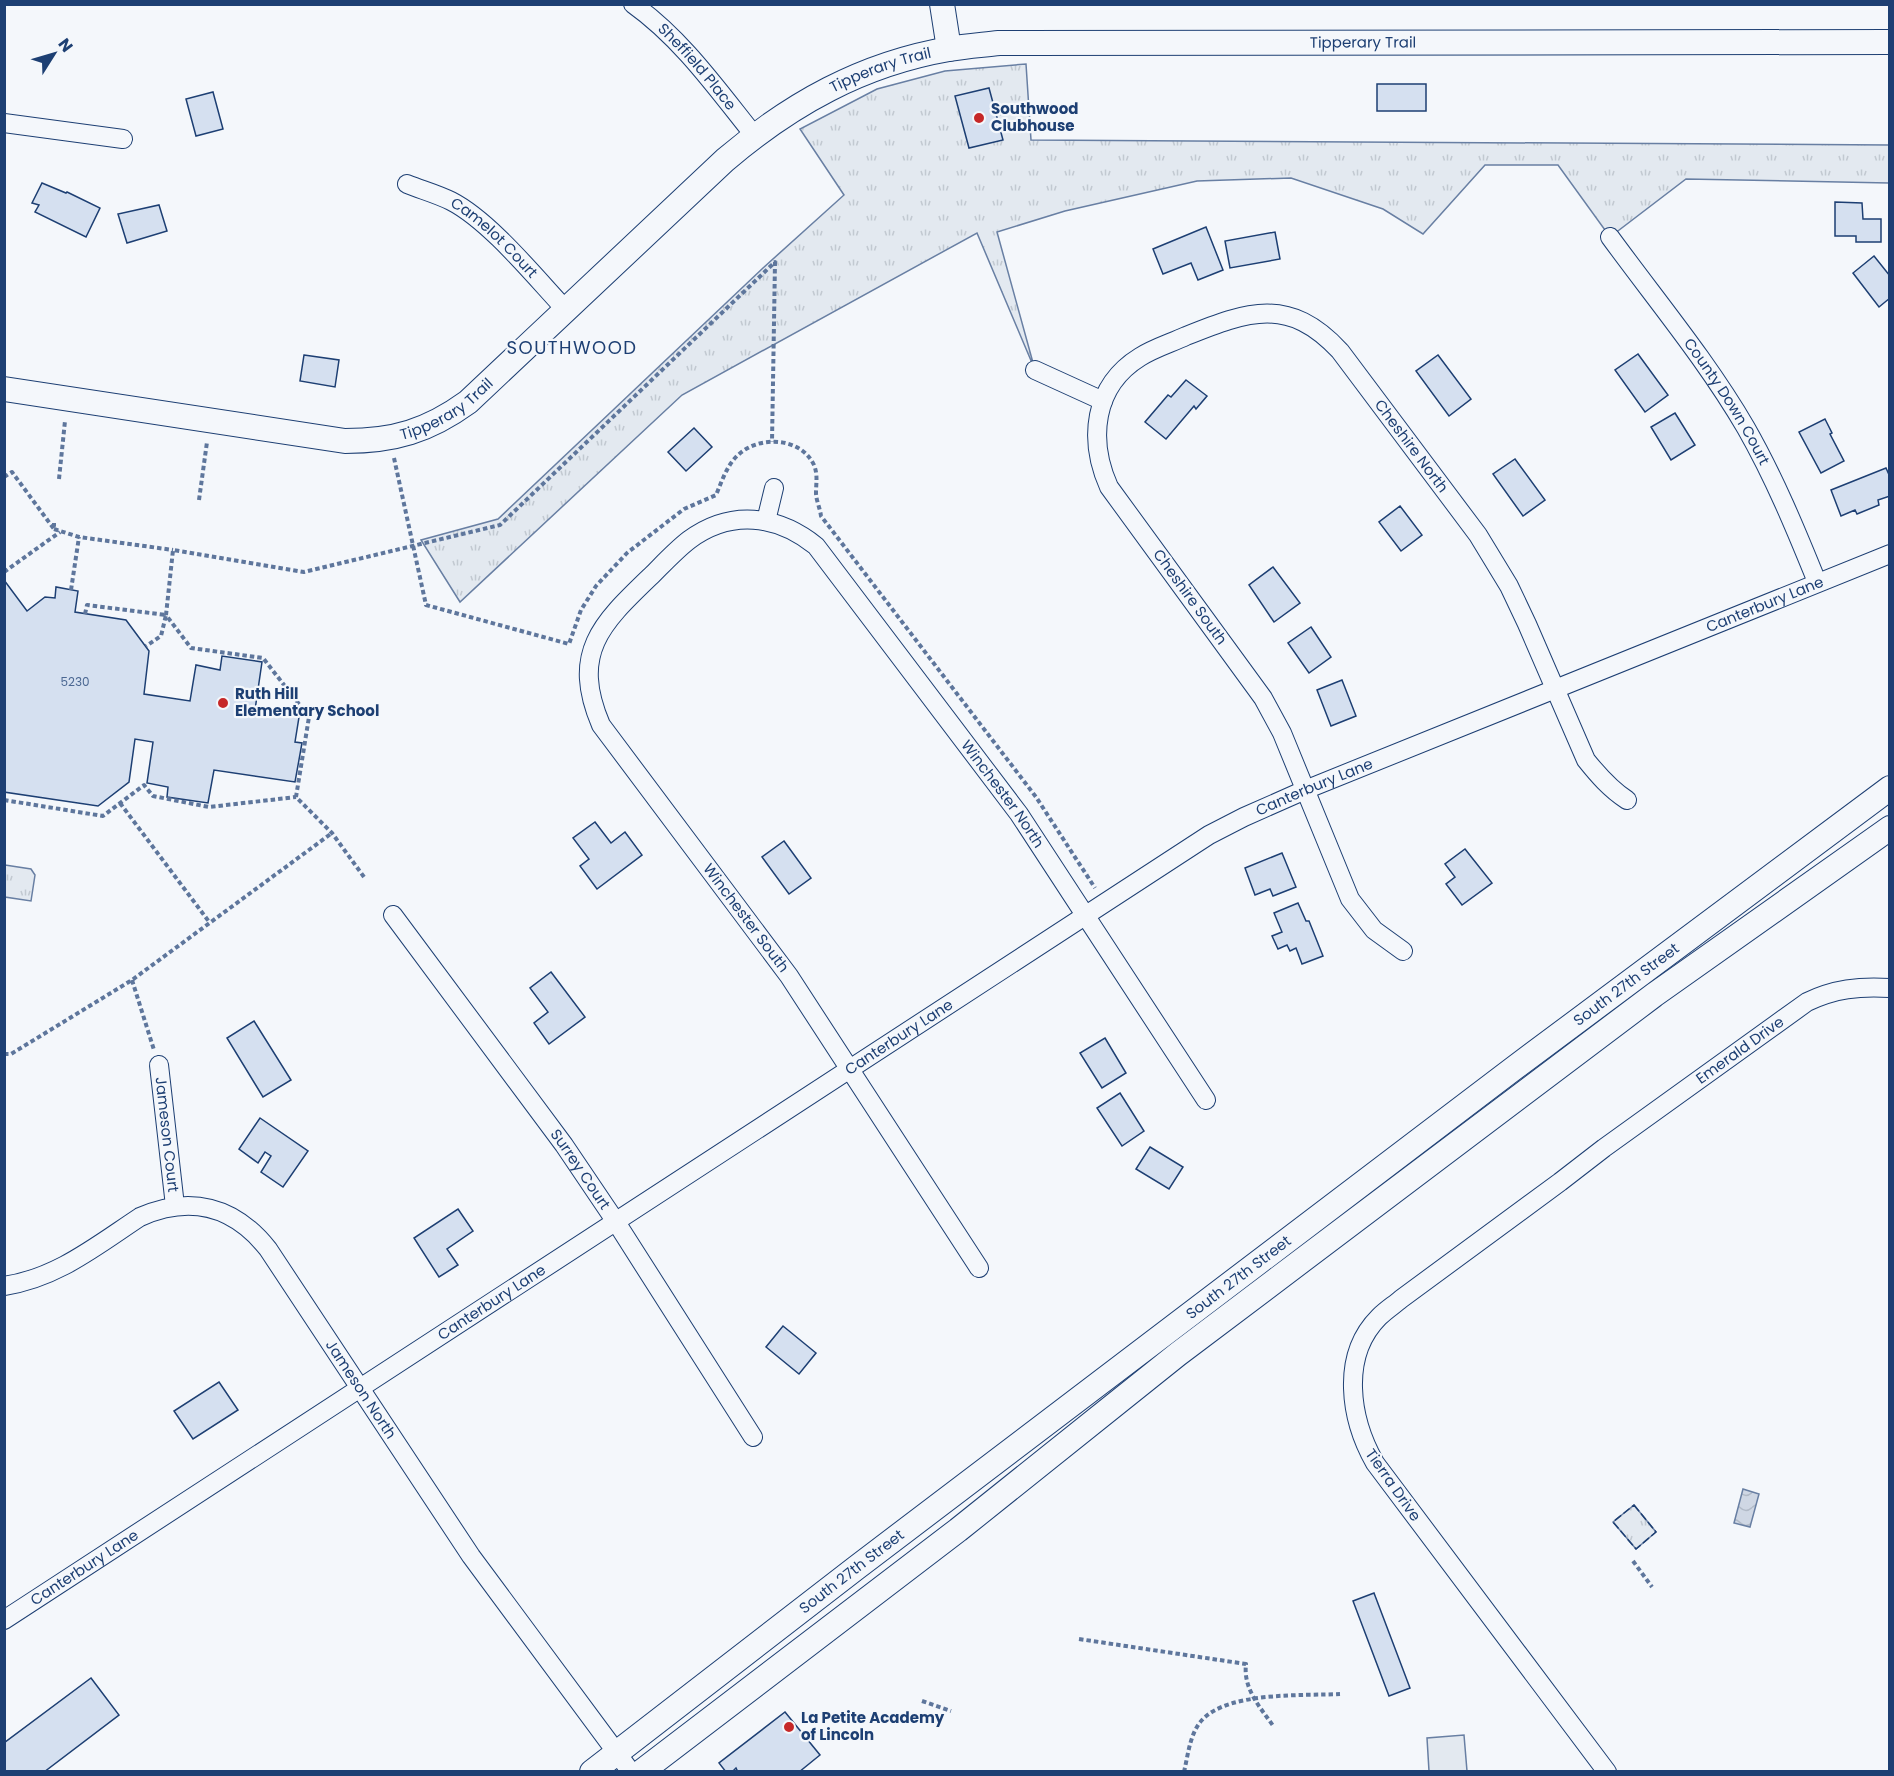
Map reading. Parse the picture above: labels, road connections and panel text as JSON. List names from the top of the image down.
{
  "streets": {
    "main road": ["Tipperary Trail", "South 27th Street"],
    "street": [
      "Sheffield Place",
      "Camelot Court",
      "County Down Court",
      "Cheshire North",
      "Cheshire South",
      "Canterbury Lane",
      "Winchester North",
      "Winchester South",
      "Emerald Drive",
      "Jameson Court",
      "Surrey Court",
      "Jameson North",
      "Tierra Drive"
    ]
  },
  "crossings": [
    ["Tipperary Trail", "Sheffield Place"],
    ["Tipperary Trail", "Camelot Court"],
    ["County Down Court", "Canterbury Lane"],
    ["Cheshire North", "Cheshire South"],
    ["Cheshire North", "Canterbury Lane"],
    ["Cheshire South", "Canterbury Lane"],
    ["Canterbury Lane", "Winchester North"],
    ["Canterbury Lane", "Winchester South"],
    ["Canterbury Lane", "Surrey Court"],
    ["Canterbury Lane", "Jameson North"],
    ["Winchester North", "Winchester South"],
    ["South 27th Street", "Jameson North"],
    ["Emerald Drive", "Tierra Drive"],
    ["Jameson Court", "Jameson North"]
  ],
  "districts": ["SOUTHWOOD"],
  "places": ["Southwood Clubhouse", "Ruth Hill Elementary School", "La Petite Academy of Lincoln"],
  "house_numbers": ["5230"],
  "north": "top right"
}
